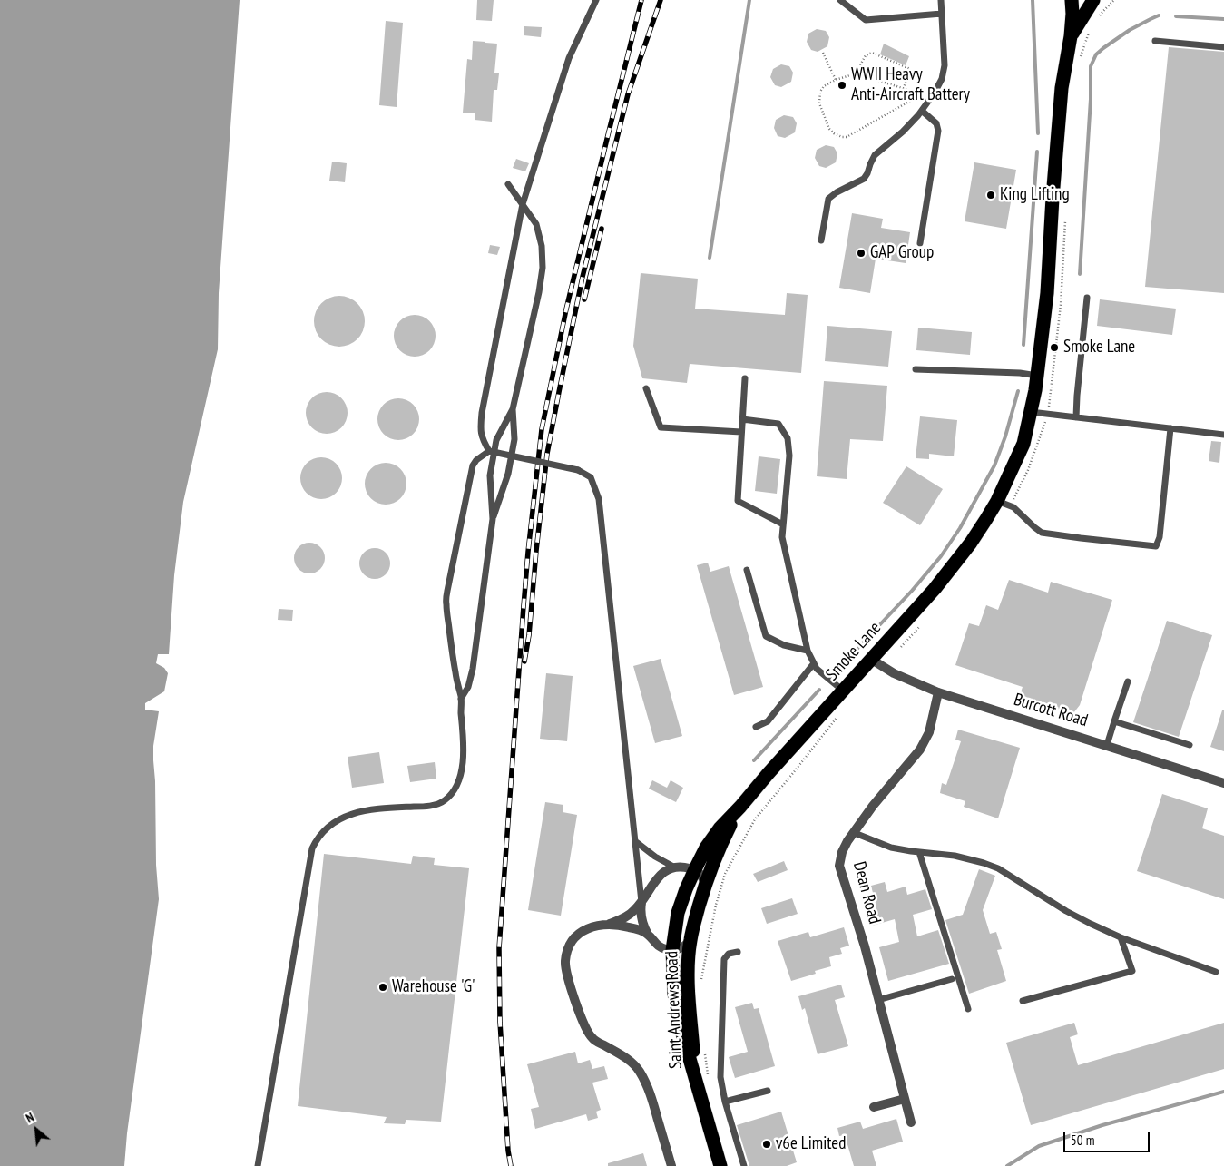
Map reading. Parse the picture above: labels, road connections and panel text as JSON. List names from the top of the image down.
{
  "streets": {
    "highway": ["Smoke Lane", "Saint Andrews Road"],
    "street": ["Burcott Road", "Dean Road"]
  },
  "crossings": [
    ["Smoke Lane", "Burcott Road"],
    ["Smoke Lane", "Saint Andrews Road"],
    ["Burcott Road", "Dean Road"]
  ],
  "places": [
    "WWII Heavy Anti-Aircraft Battery",
    "King Lifting",
    "GAP Group",
    "Smoke Lane",
    "Warehouse 'G'",
    "v6e Limited"
  ],
  "scale_bar": "50 m",
  "north": "top left"
}
